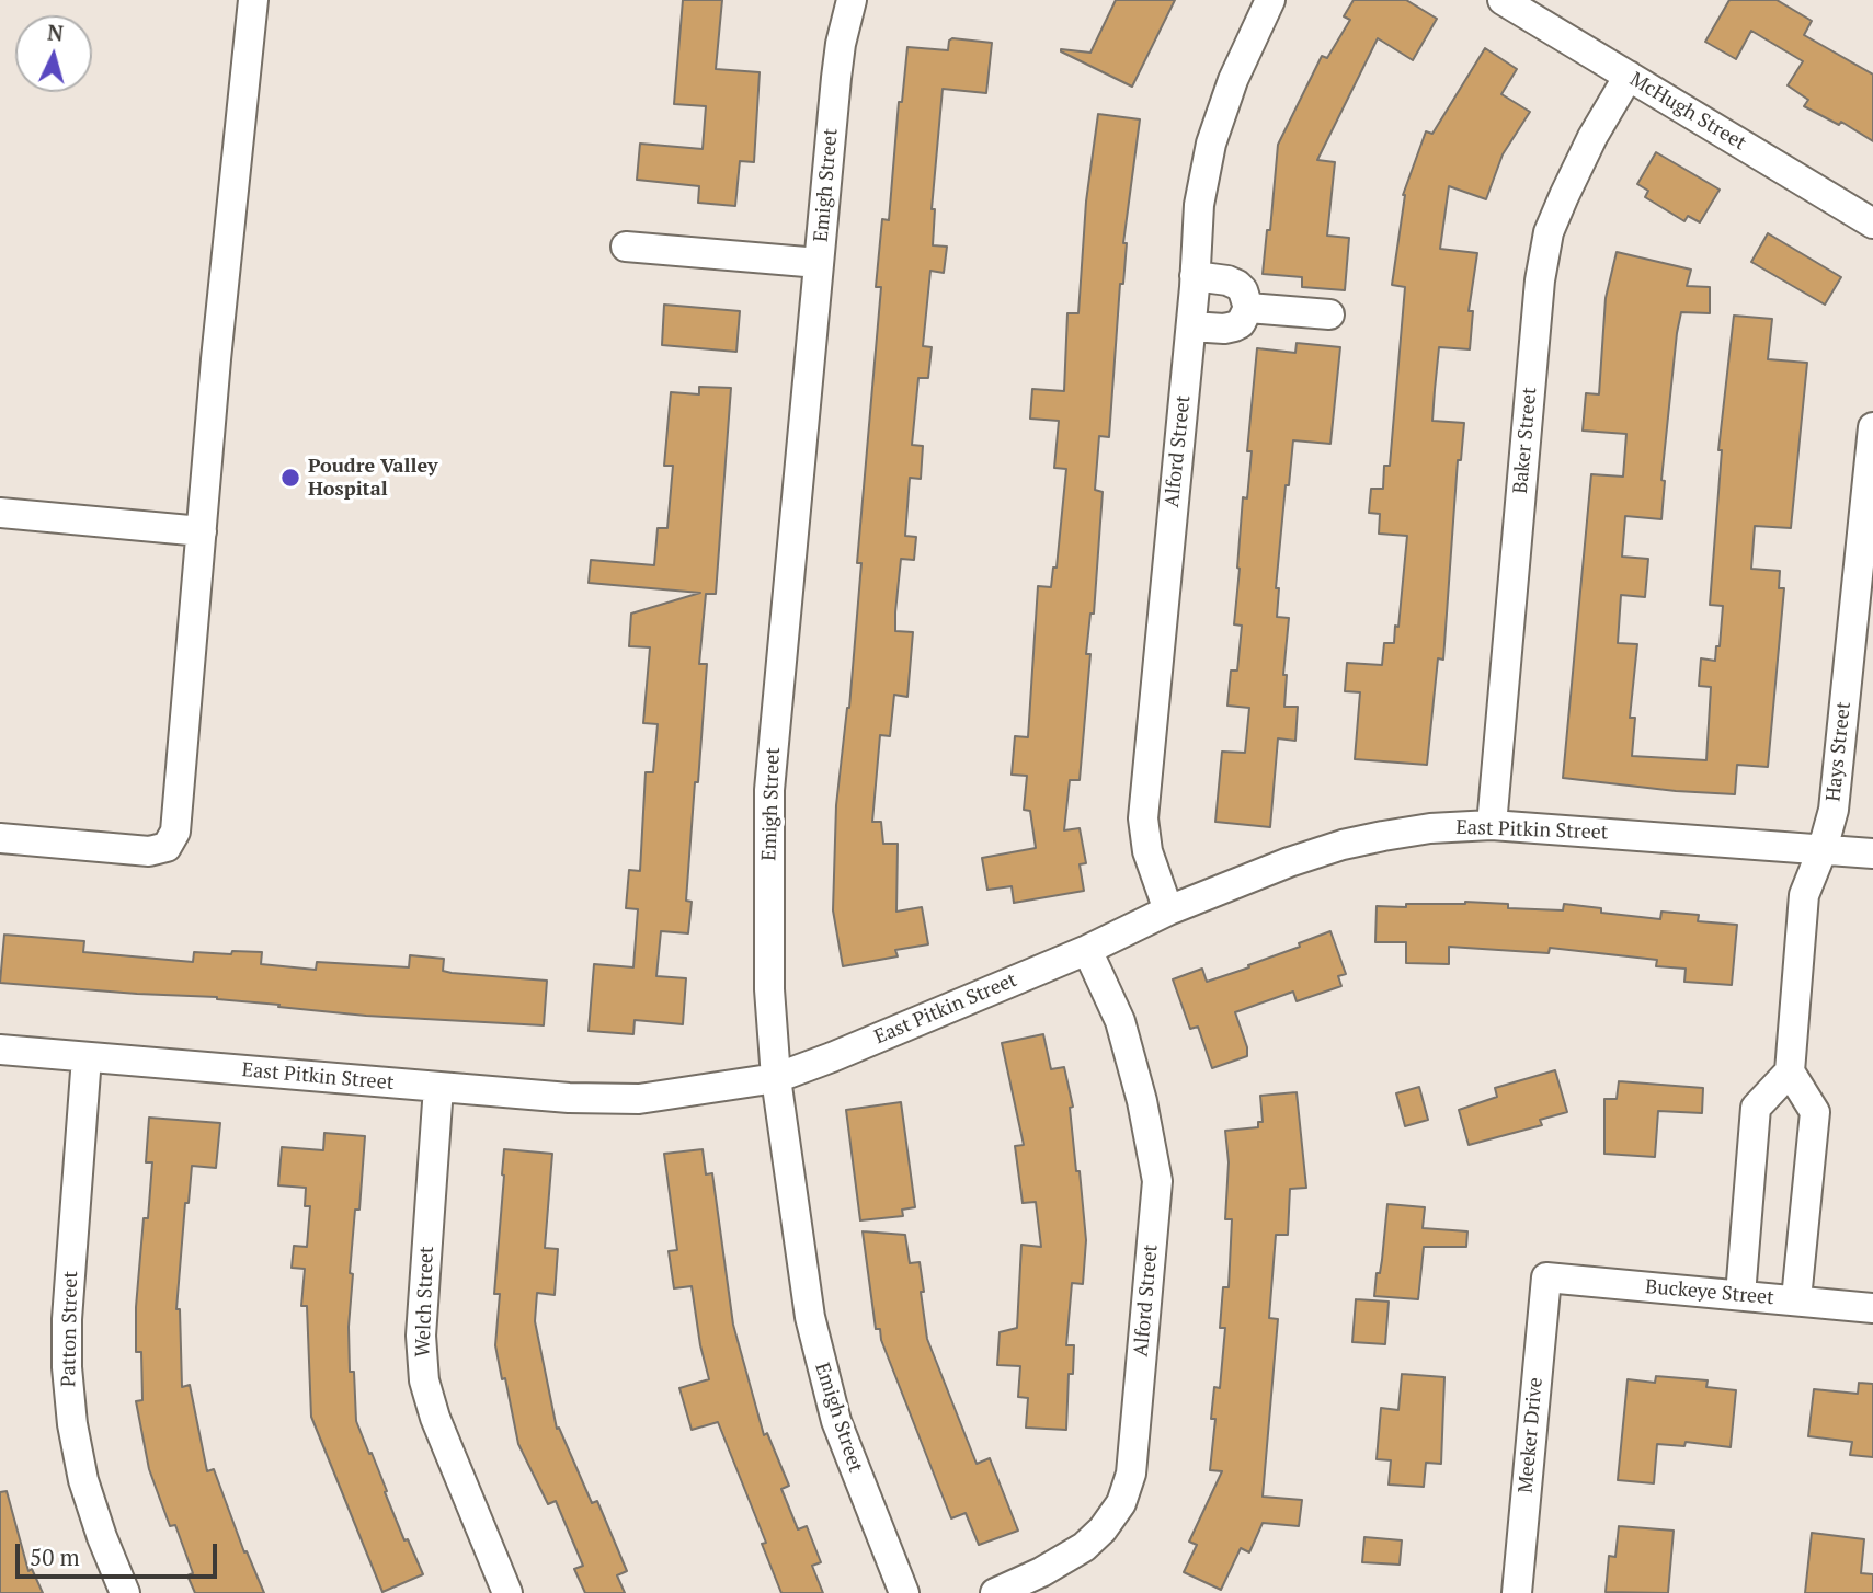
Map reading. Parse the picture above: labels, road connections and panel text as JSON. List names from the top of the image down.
{
  "streets": {
    "street": [
      "McHugh Street",
      "Emigh Street",
      "Baker Street",
      "Alford Street",
      "Hays Street",
      "East Pitkin Street",
      "Buckeye Street",
      "Welch Street",
      "Patton Street",
      "Meeker Drive"
    ]
  },
  "crossings": [
    ["McHugh Street", "Baker Street"],
    ["Emigh Street", "East Pitkin Street"],
    ["Baker Street", "East Pitkin Street"],
    ["Alford Street", "East Pitkin Street"],
    ["Hays Street", "East Pitkin Street"],
    ["East Pitkin Street", "Welch Street"],
    ["East Pitkin Street", "Patton Street"],
    ["Buckeye Street", "Meeker Drive"]
  ],
  "places": ["Poudre Valley Hospital"],
  "scale_bar": "50 m",
  "north": "top"
}
